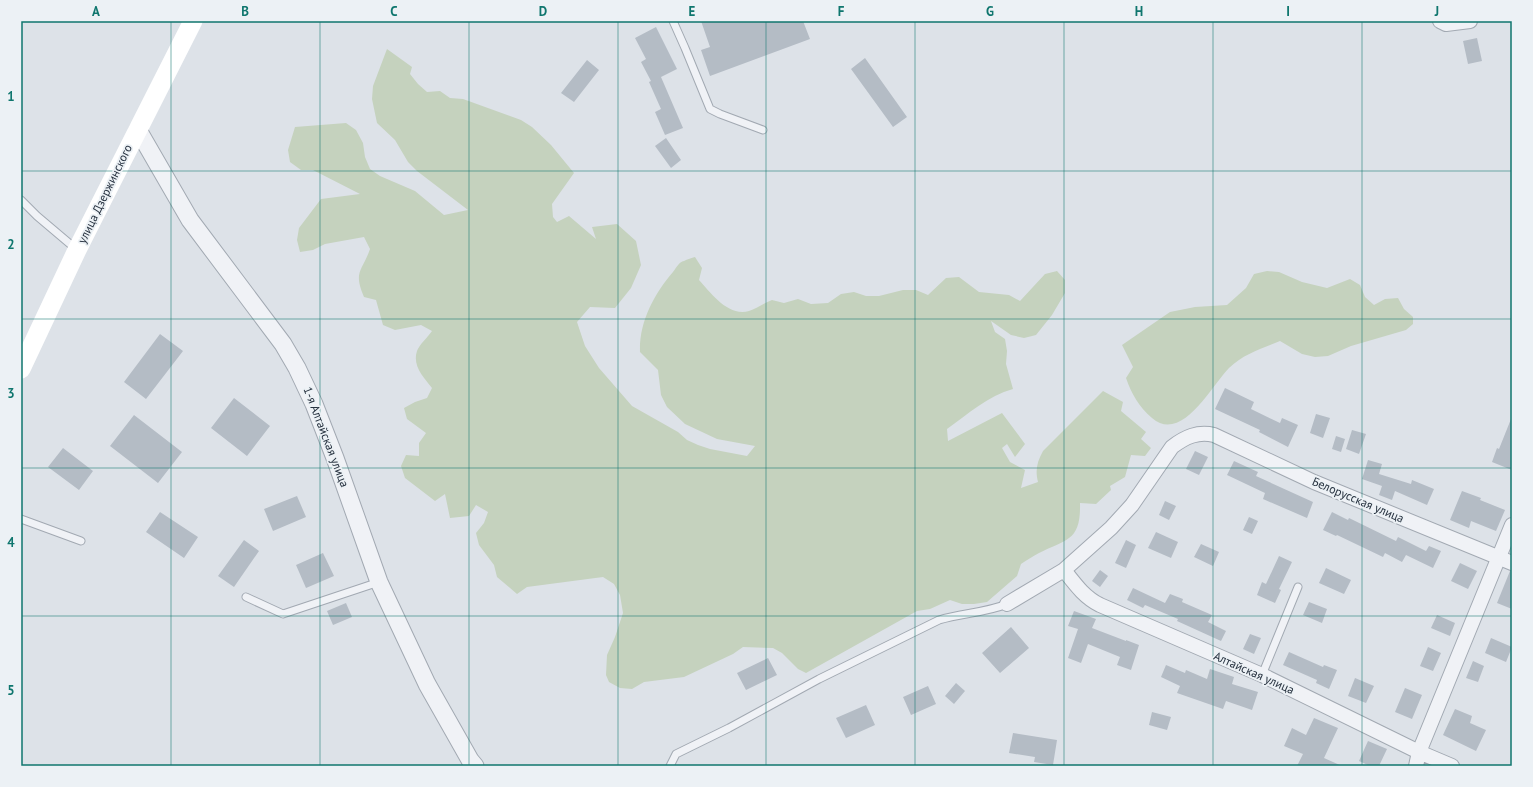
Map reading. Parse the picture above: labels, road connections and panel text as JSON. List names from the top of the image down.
{
  "streets": {
    "main road": ["улица Дзержинского"],
    "street": ["1-я Алтайская улица", "Белорусская улица", "Алтайская улица"]
  },
  "crossings": [
    ["улица Дзержинского", "1-я Алтайская улица"],
    ["Белорусская улица", "Алтайская улица"]
  ],
  "grid": {
    "columns": [
      "A",
      "B",
      "C",
      "D",
      "E",
      "F",
      "G",
      "H",
      "I",
      "J"
    ],
    "rows": [
      "1",
      "2",
      "3",
      "4",
      "5"
    ]
  }
}
